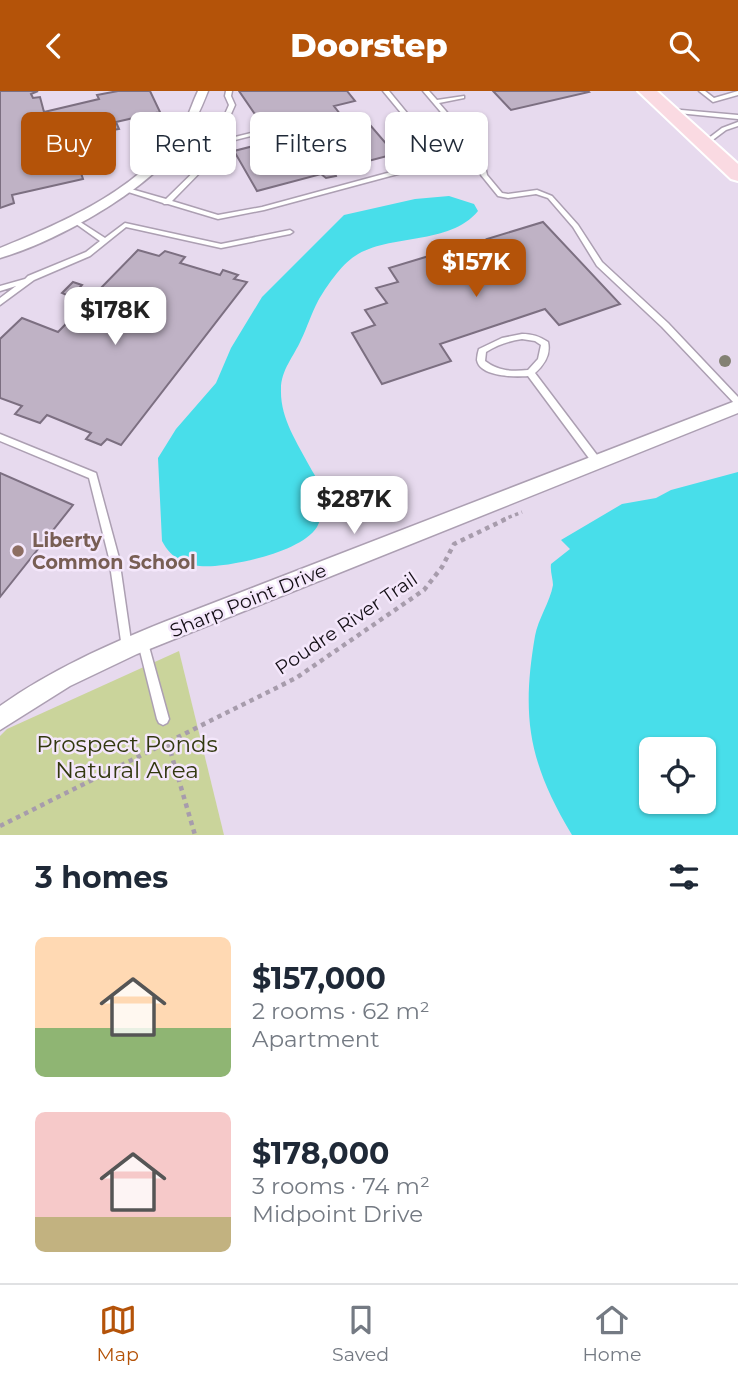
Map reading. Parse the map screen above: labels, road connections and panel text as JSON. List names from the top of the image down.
{
  "streets": {
    "street": ["Sharp Point Drive"],
    "path": ["Poudre River Trail"]
  },
  "parks": ["Prospect Ponds Natural Area"],
  "places": ["Liberty Common School"],
  "page": {
    "header": "Doorstep",
    "chip": [
      "Buy",
      "Rent",
      "Filters",
      "New"
    ],
    "price": ["$157K", "$178K", "$287K"],
    "heading": "3 homes",
    "list": [
      {
        "name": "$157,000",
        "note": "2 rooms · 62 m² · Apartment"
      },
      {
        "name": "$178,000",
        "note": "3 rooms · 74 m² · Midpoint Drive"
      }
    ],
    "tabs": ["Map", "Saved", "Home"]
  }
}
